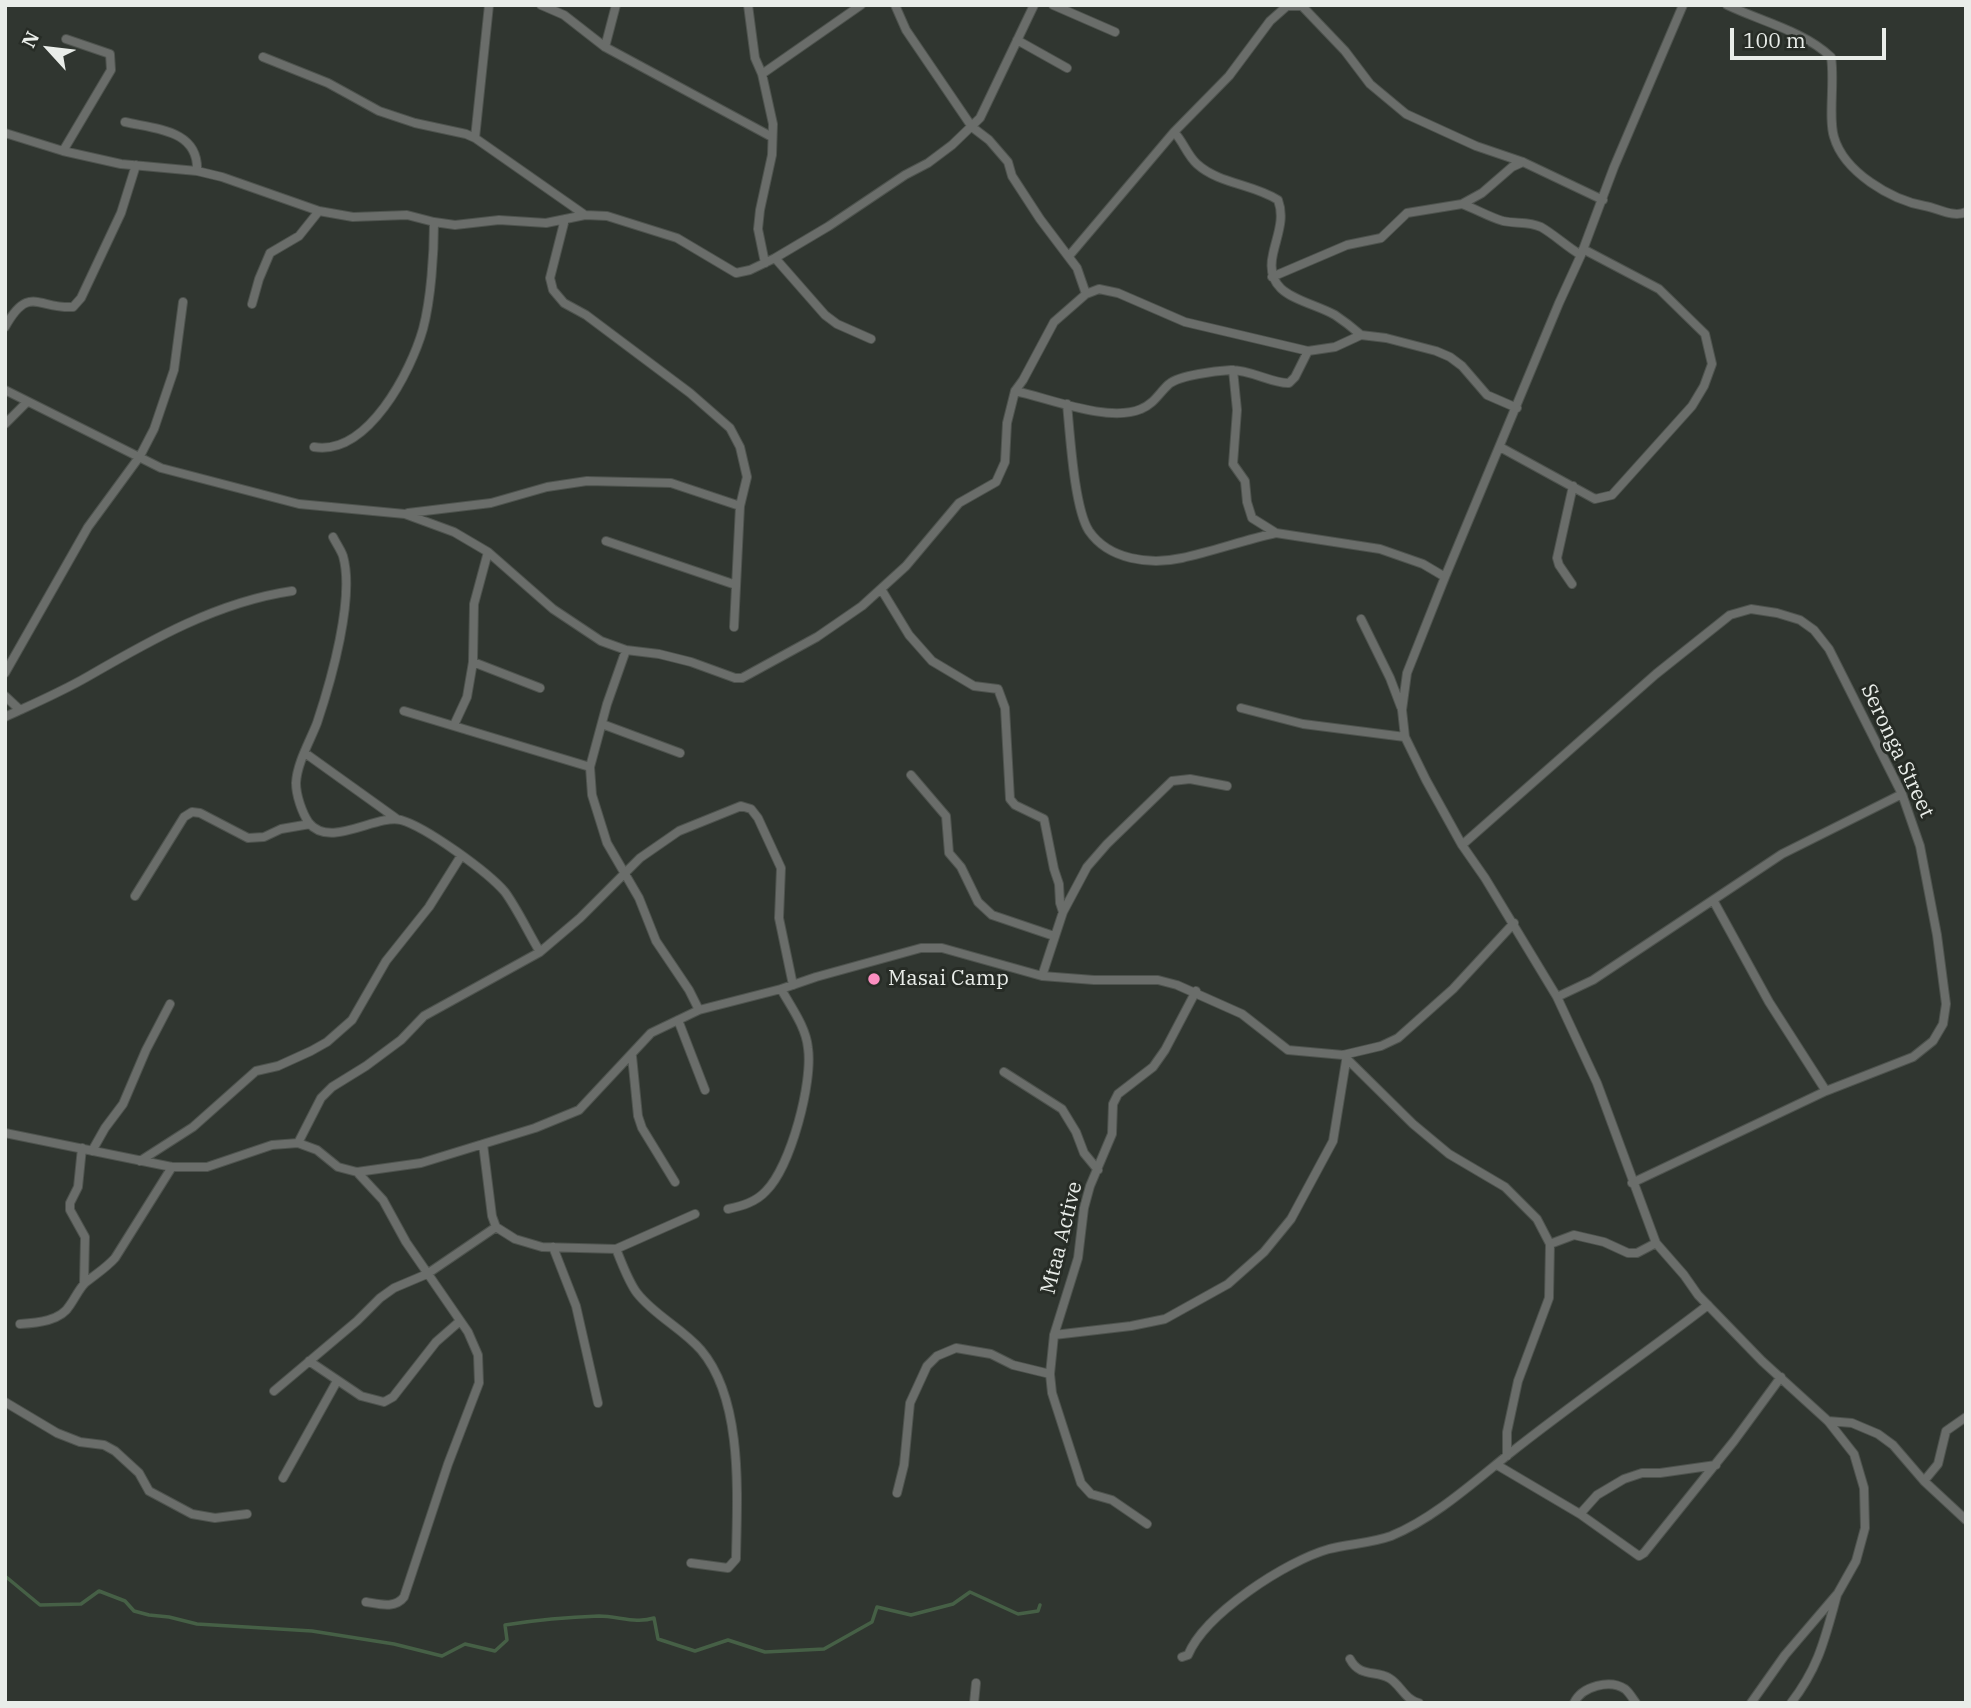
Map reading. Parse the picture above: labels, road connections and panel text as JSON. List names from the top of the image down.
{
  "streets": {
    "street": ["Seronga Street", "Mtaa Active"]
  },
  "places": ["Masai Camp"],
  "scale_bar": "100 m",
  "north": "top left"
}
